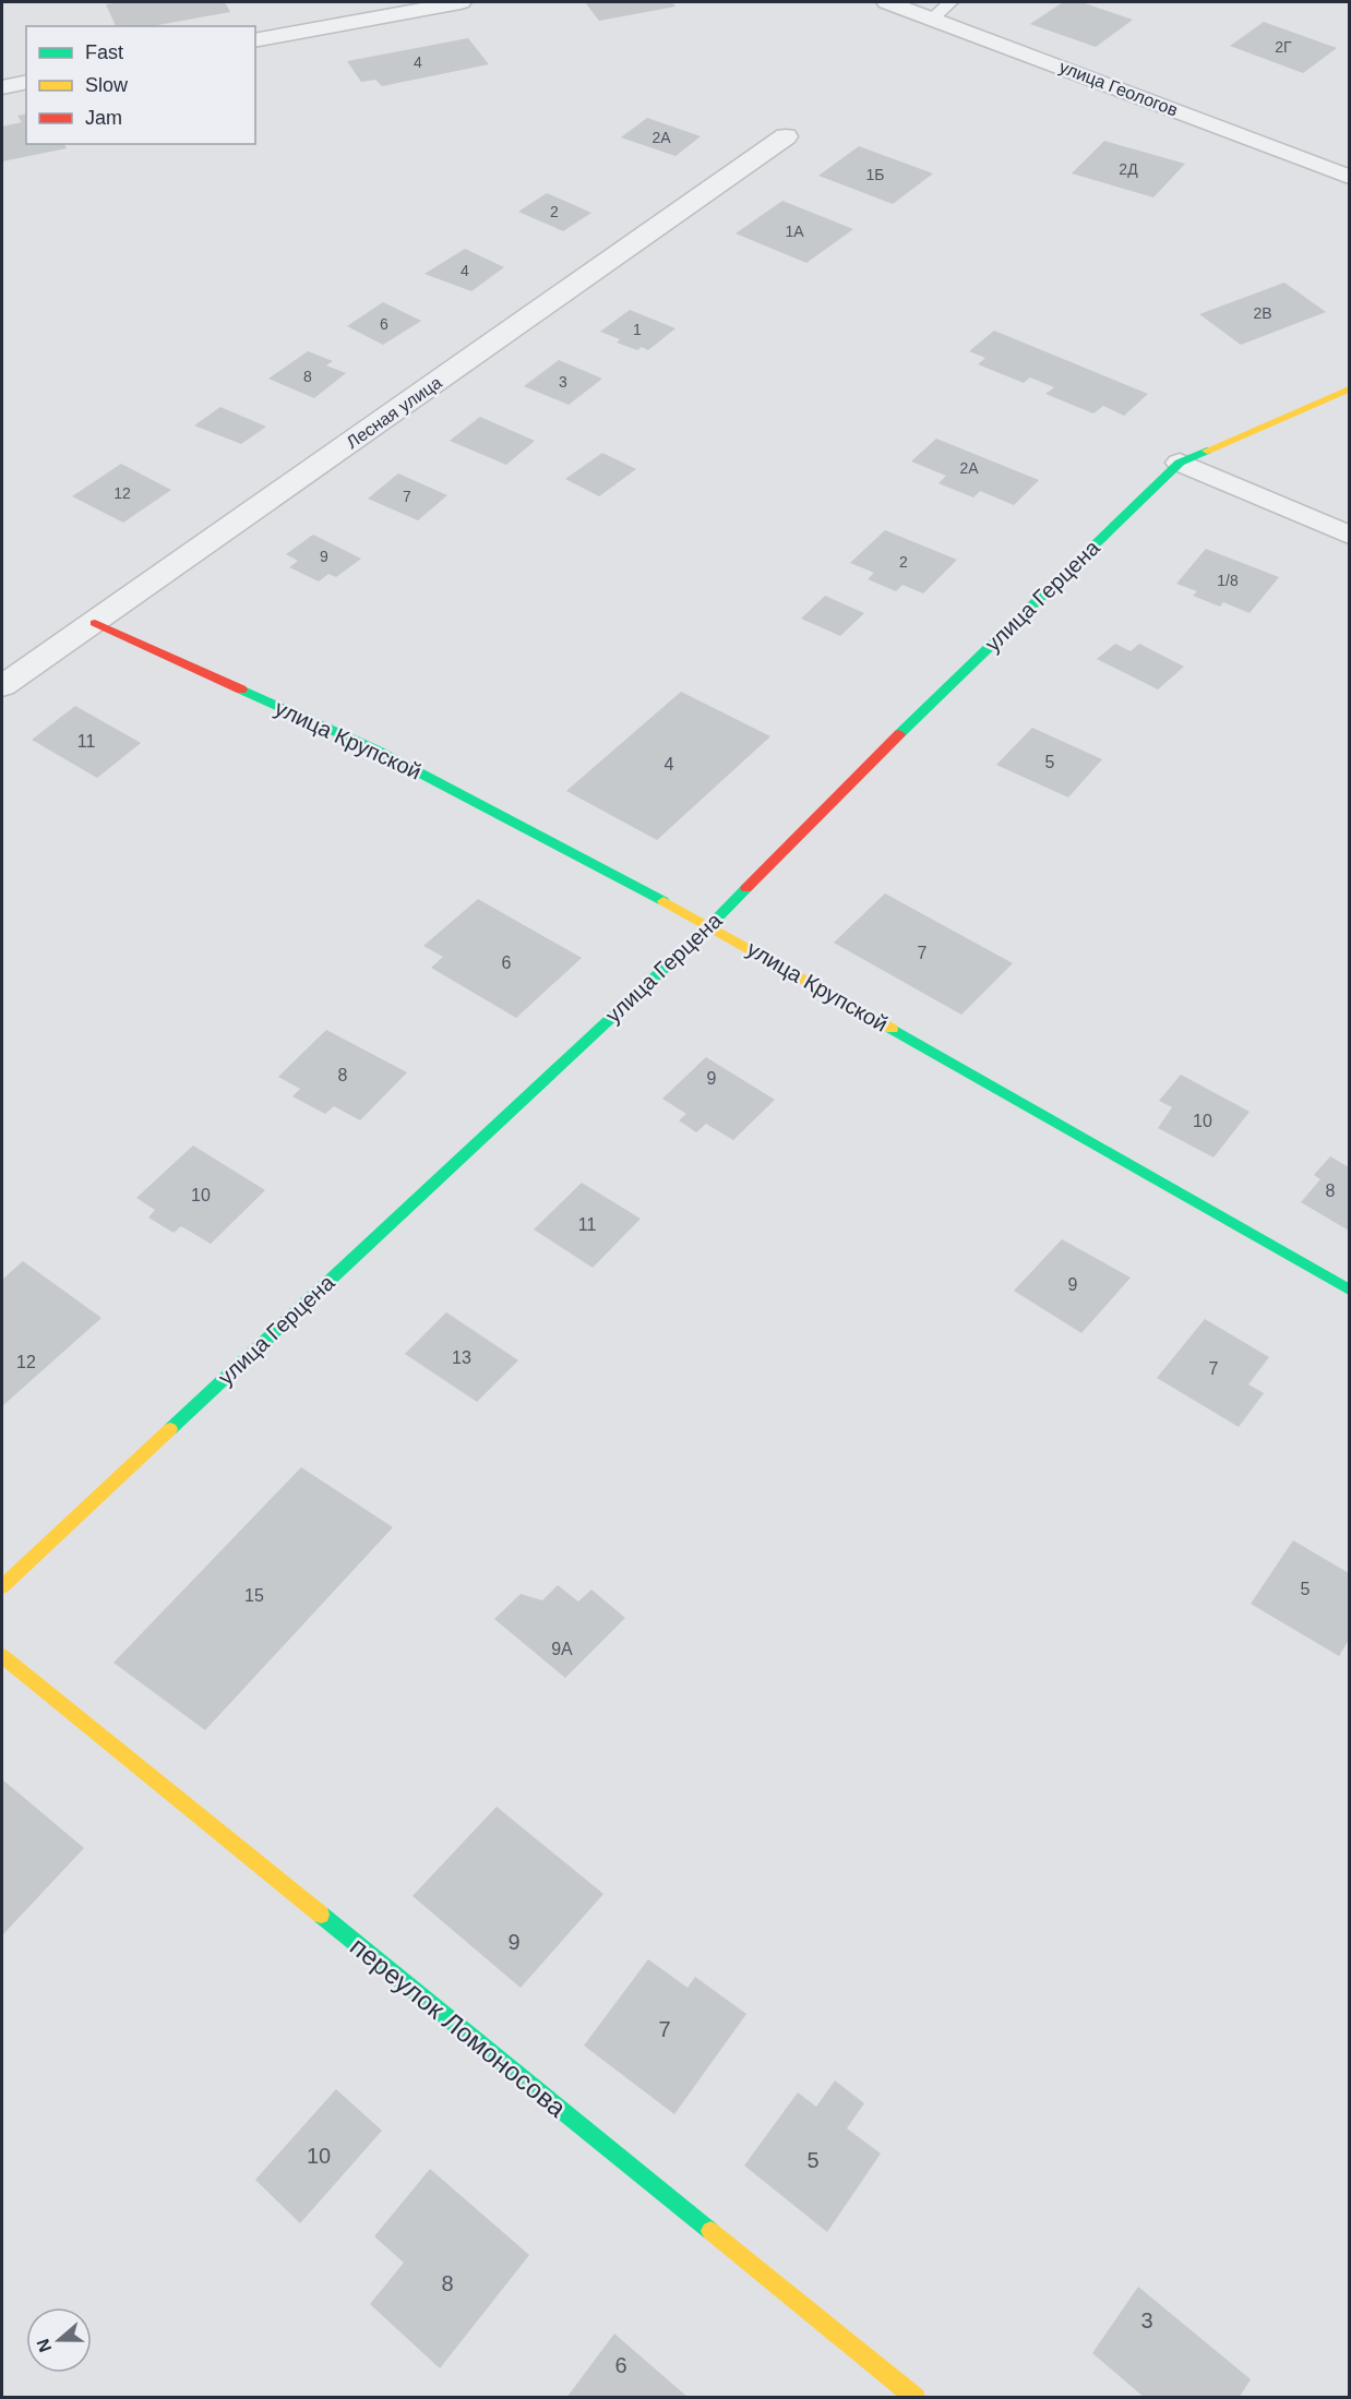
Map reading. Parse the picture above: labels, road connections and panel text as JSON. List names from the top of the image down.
{
  "streets": {
    "street": [
      "улица Геологов",
      "Лесная улица",
      "улица Герцена",
      "улица Крупской",
      "переулок Ломоносова"
    ]
  },
  "crossings": [
    ["Лесная улица", "улица Крупской"],
    ["улица Герцена", "улица Крупской"]
  ],
  "house_numbers": [
    "2Г",
    "4",
    "2А",
    "2Д",
    "1Б",
    "2",
    "1А",
    "4",
    "2В",
    "6",
    "1",
    "8",
    "3",
    "2А",
    "12",
    "7",
    "9",
    "2",
    "1/8",
    "11",
    "5",
    "4",
    "7",
    "6",
    "8",
    "9",
    "10",
    "8",
    "10",
    "11",
    "9",
    "13",
    "12",
    "7",
    "5",
    "15",
    "9А",
    "9",
    "7",
    "10",
    "5",
    "8",
    "3",
    "6"
  ],
  "legend": ["Fast", "Slow", "Jam"],
  "north": "left"
}
